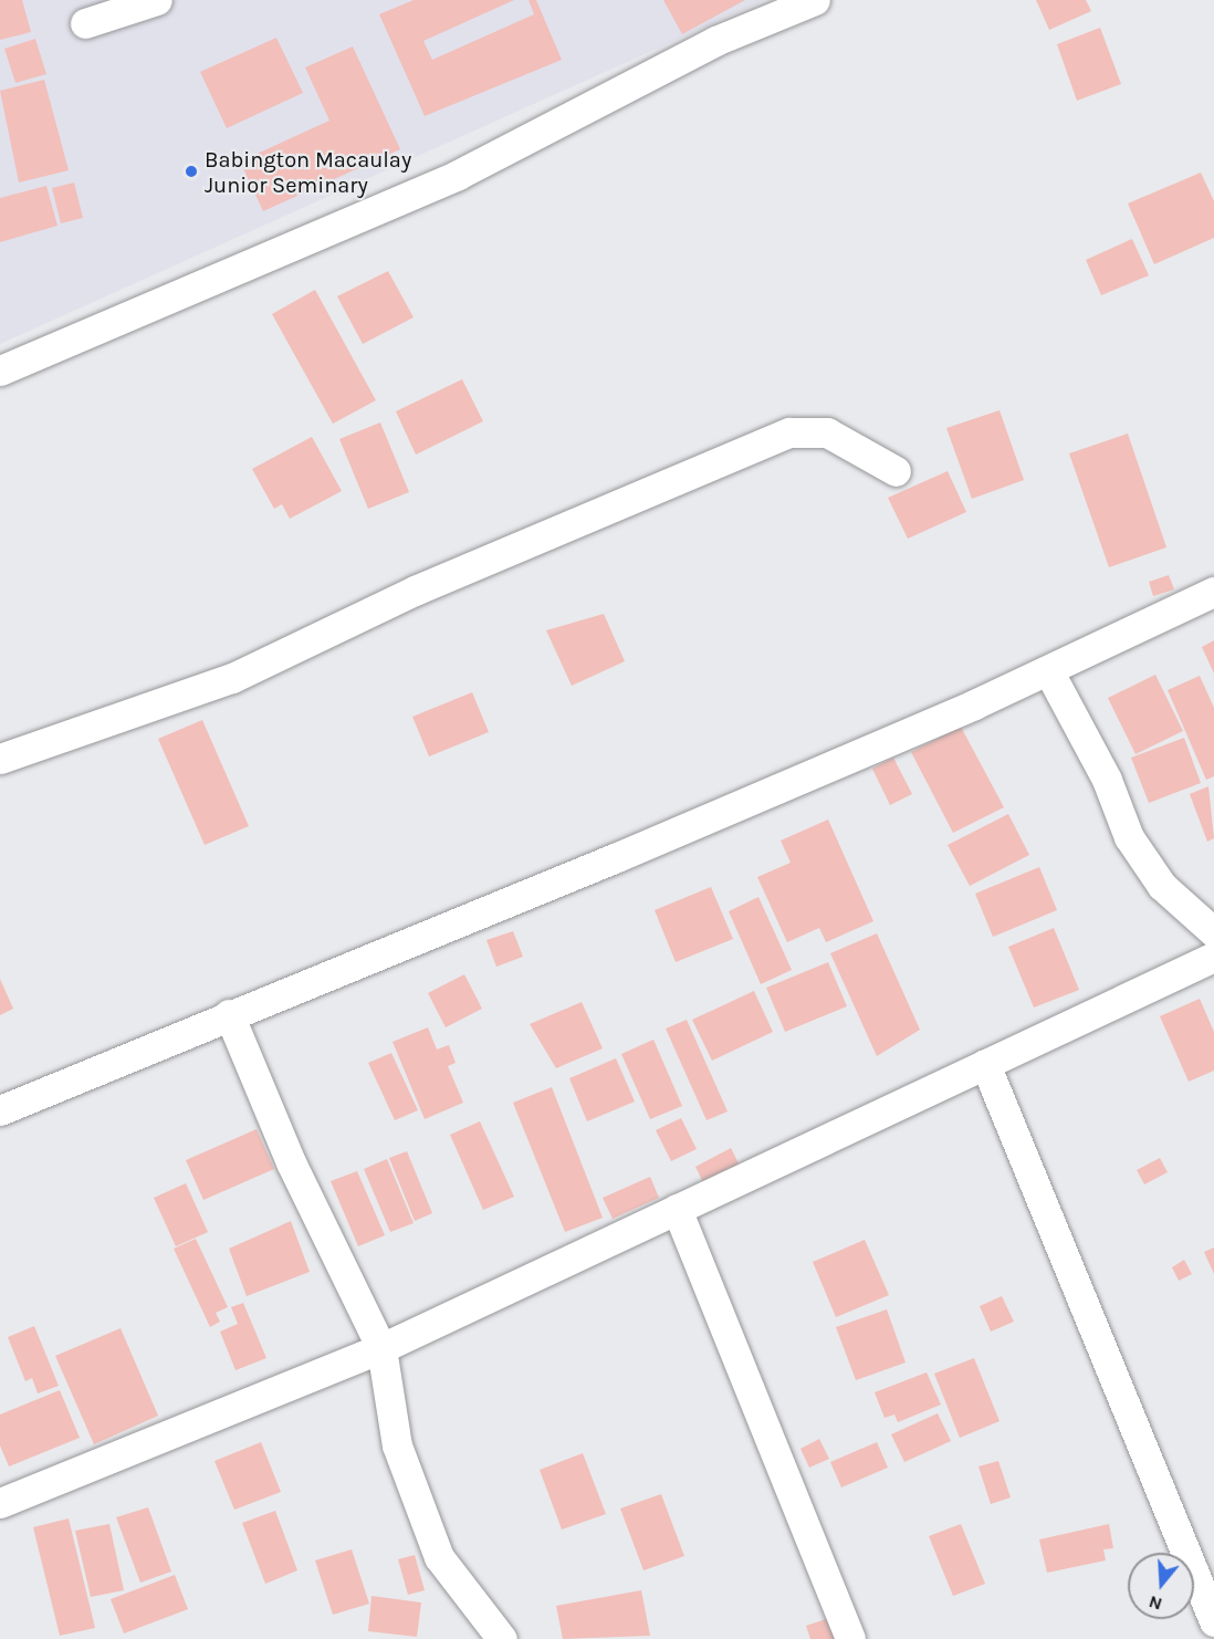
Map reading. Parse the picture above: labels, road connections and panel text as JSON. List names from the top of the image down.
{
  "places": ["Babington Macaulay Junior Seminary"],
  "north": "bottom"
}
